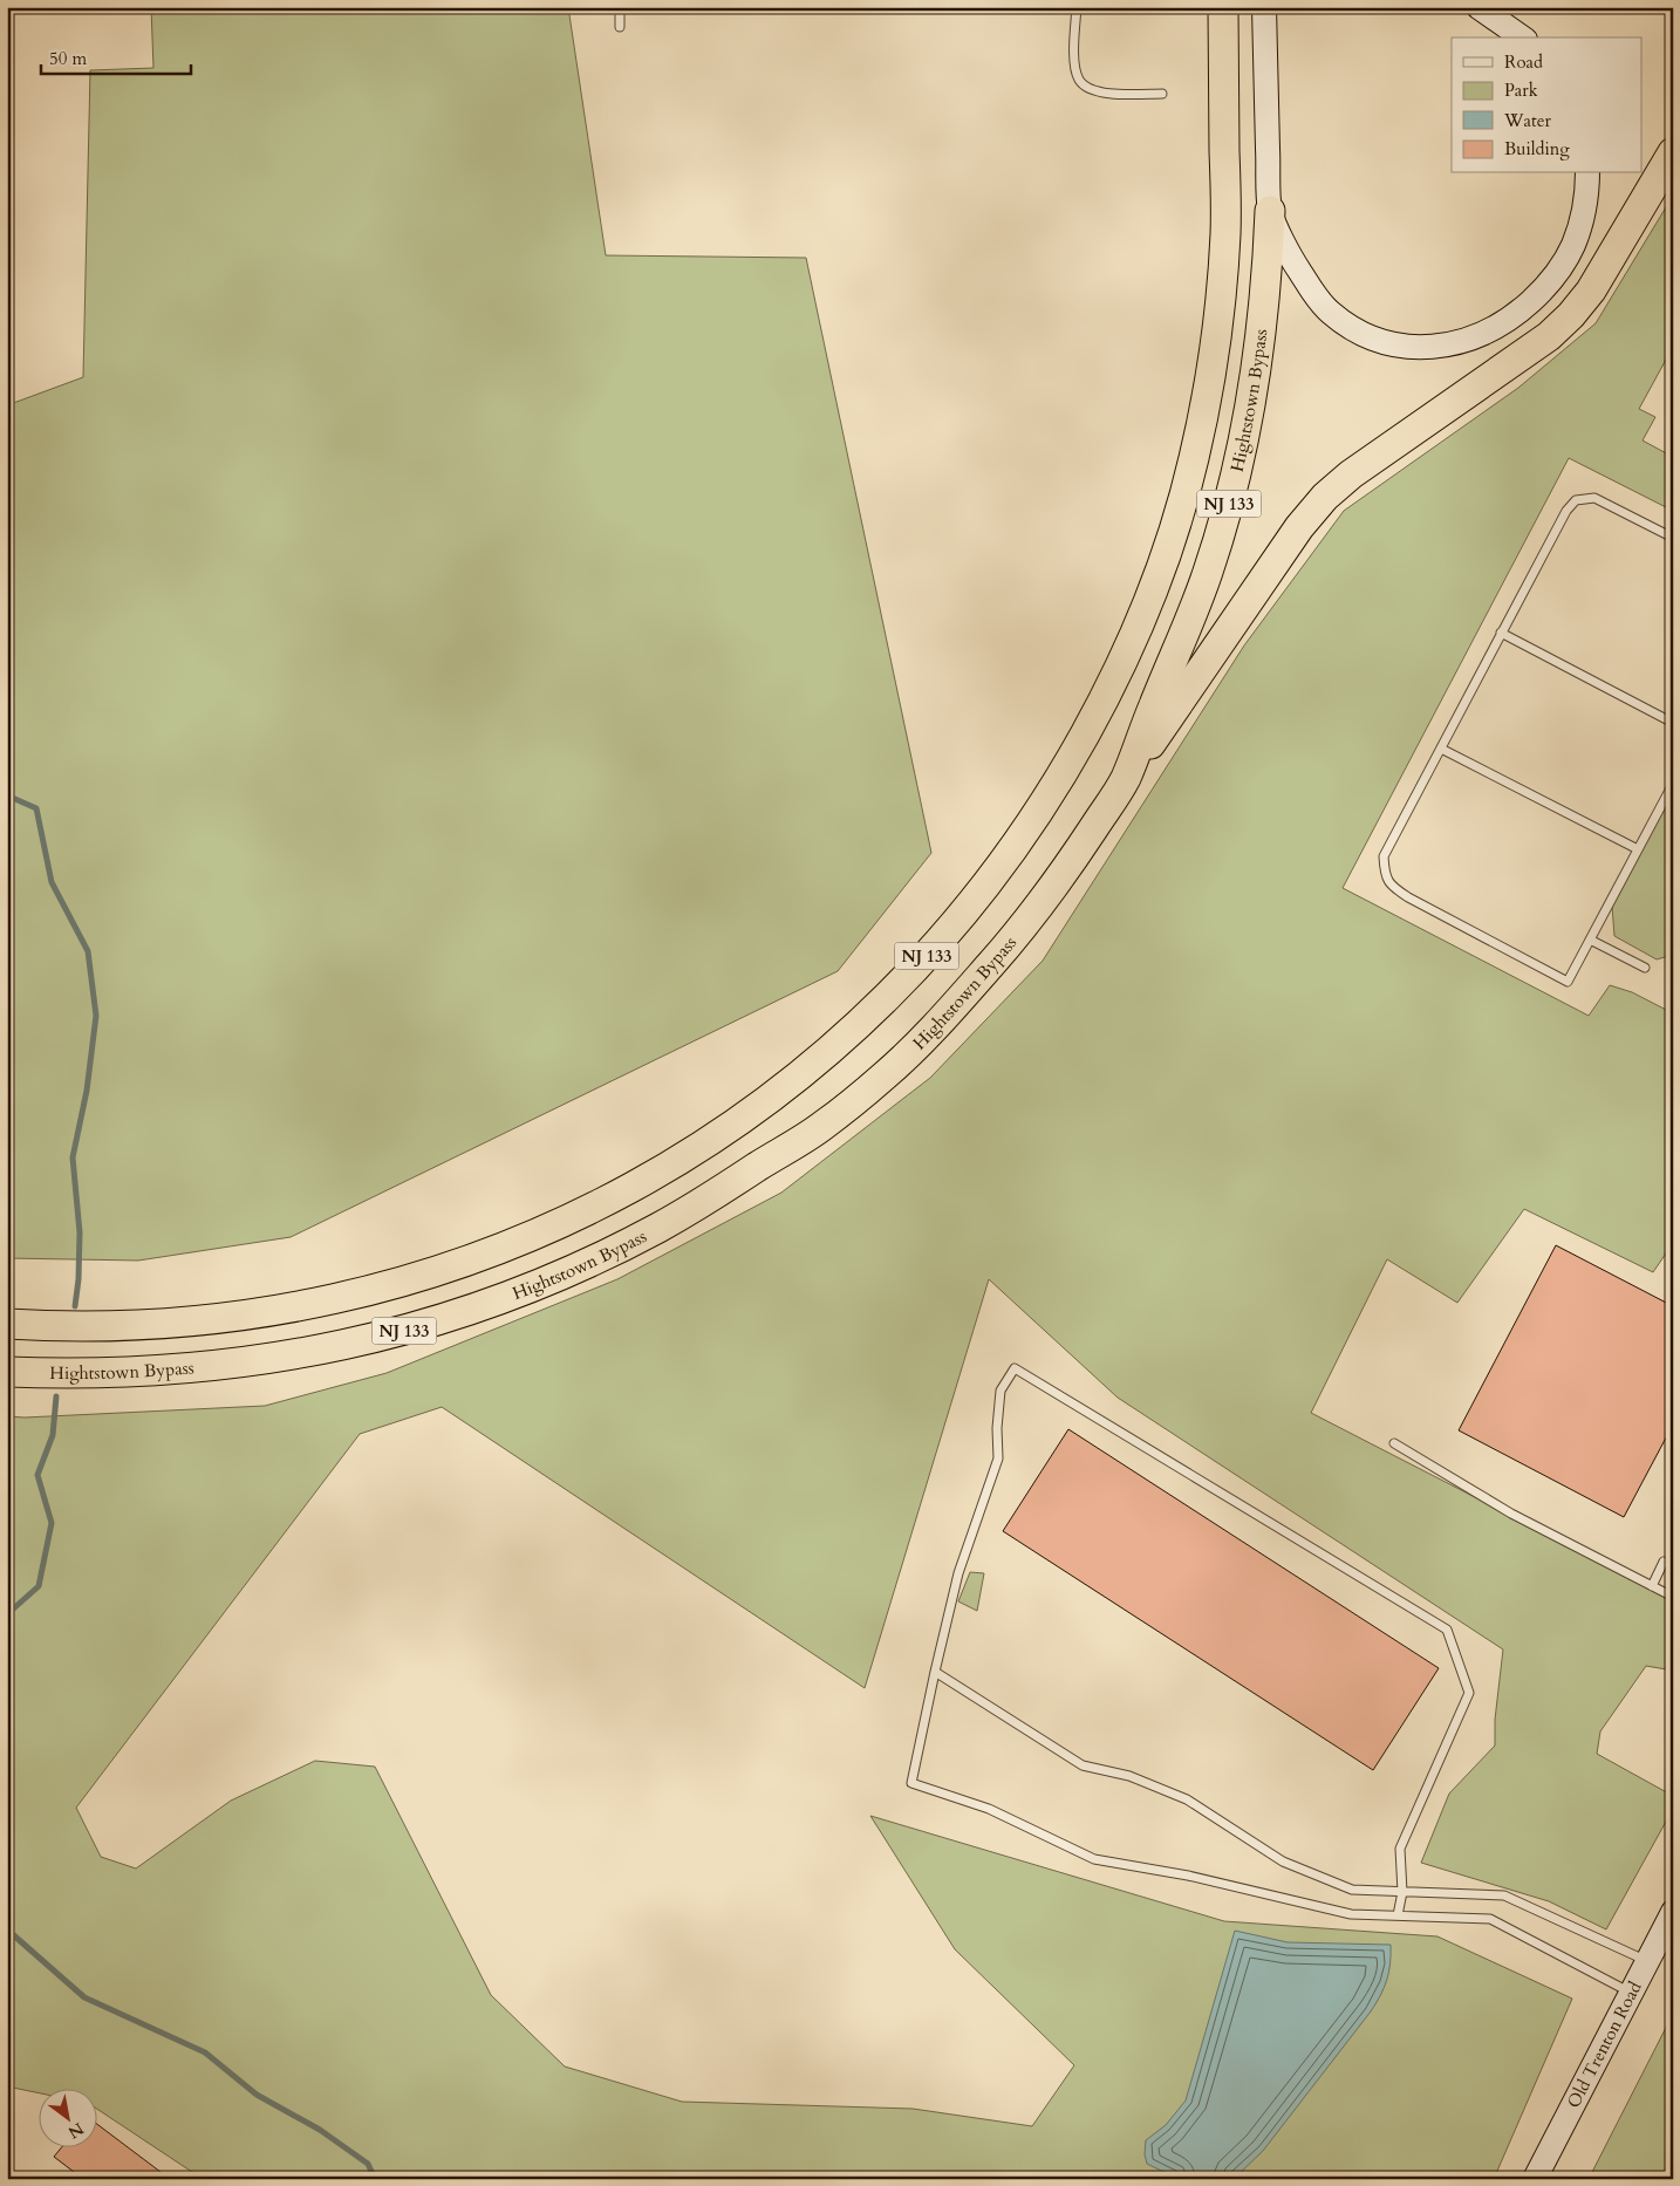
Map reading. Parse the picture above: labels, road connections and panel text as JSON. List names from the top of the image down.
{
  "streets": {
    "highway": ["Hightstown Bypass", "NJ 133"],
    "main road": ["Old Trenton Road"]
  },
  "legend": [
    "Road",
    "Park",
    "Water",
    "Building"
  ],
  "scale_bar": "50 m",
  "north": "bottom right"
}
